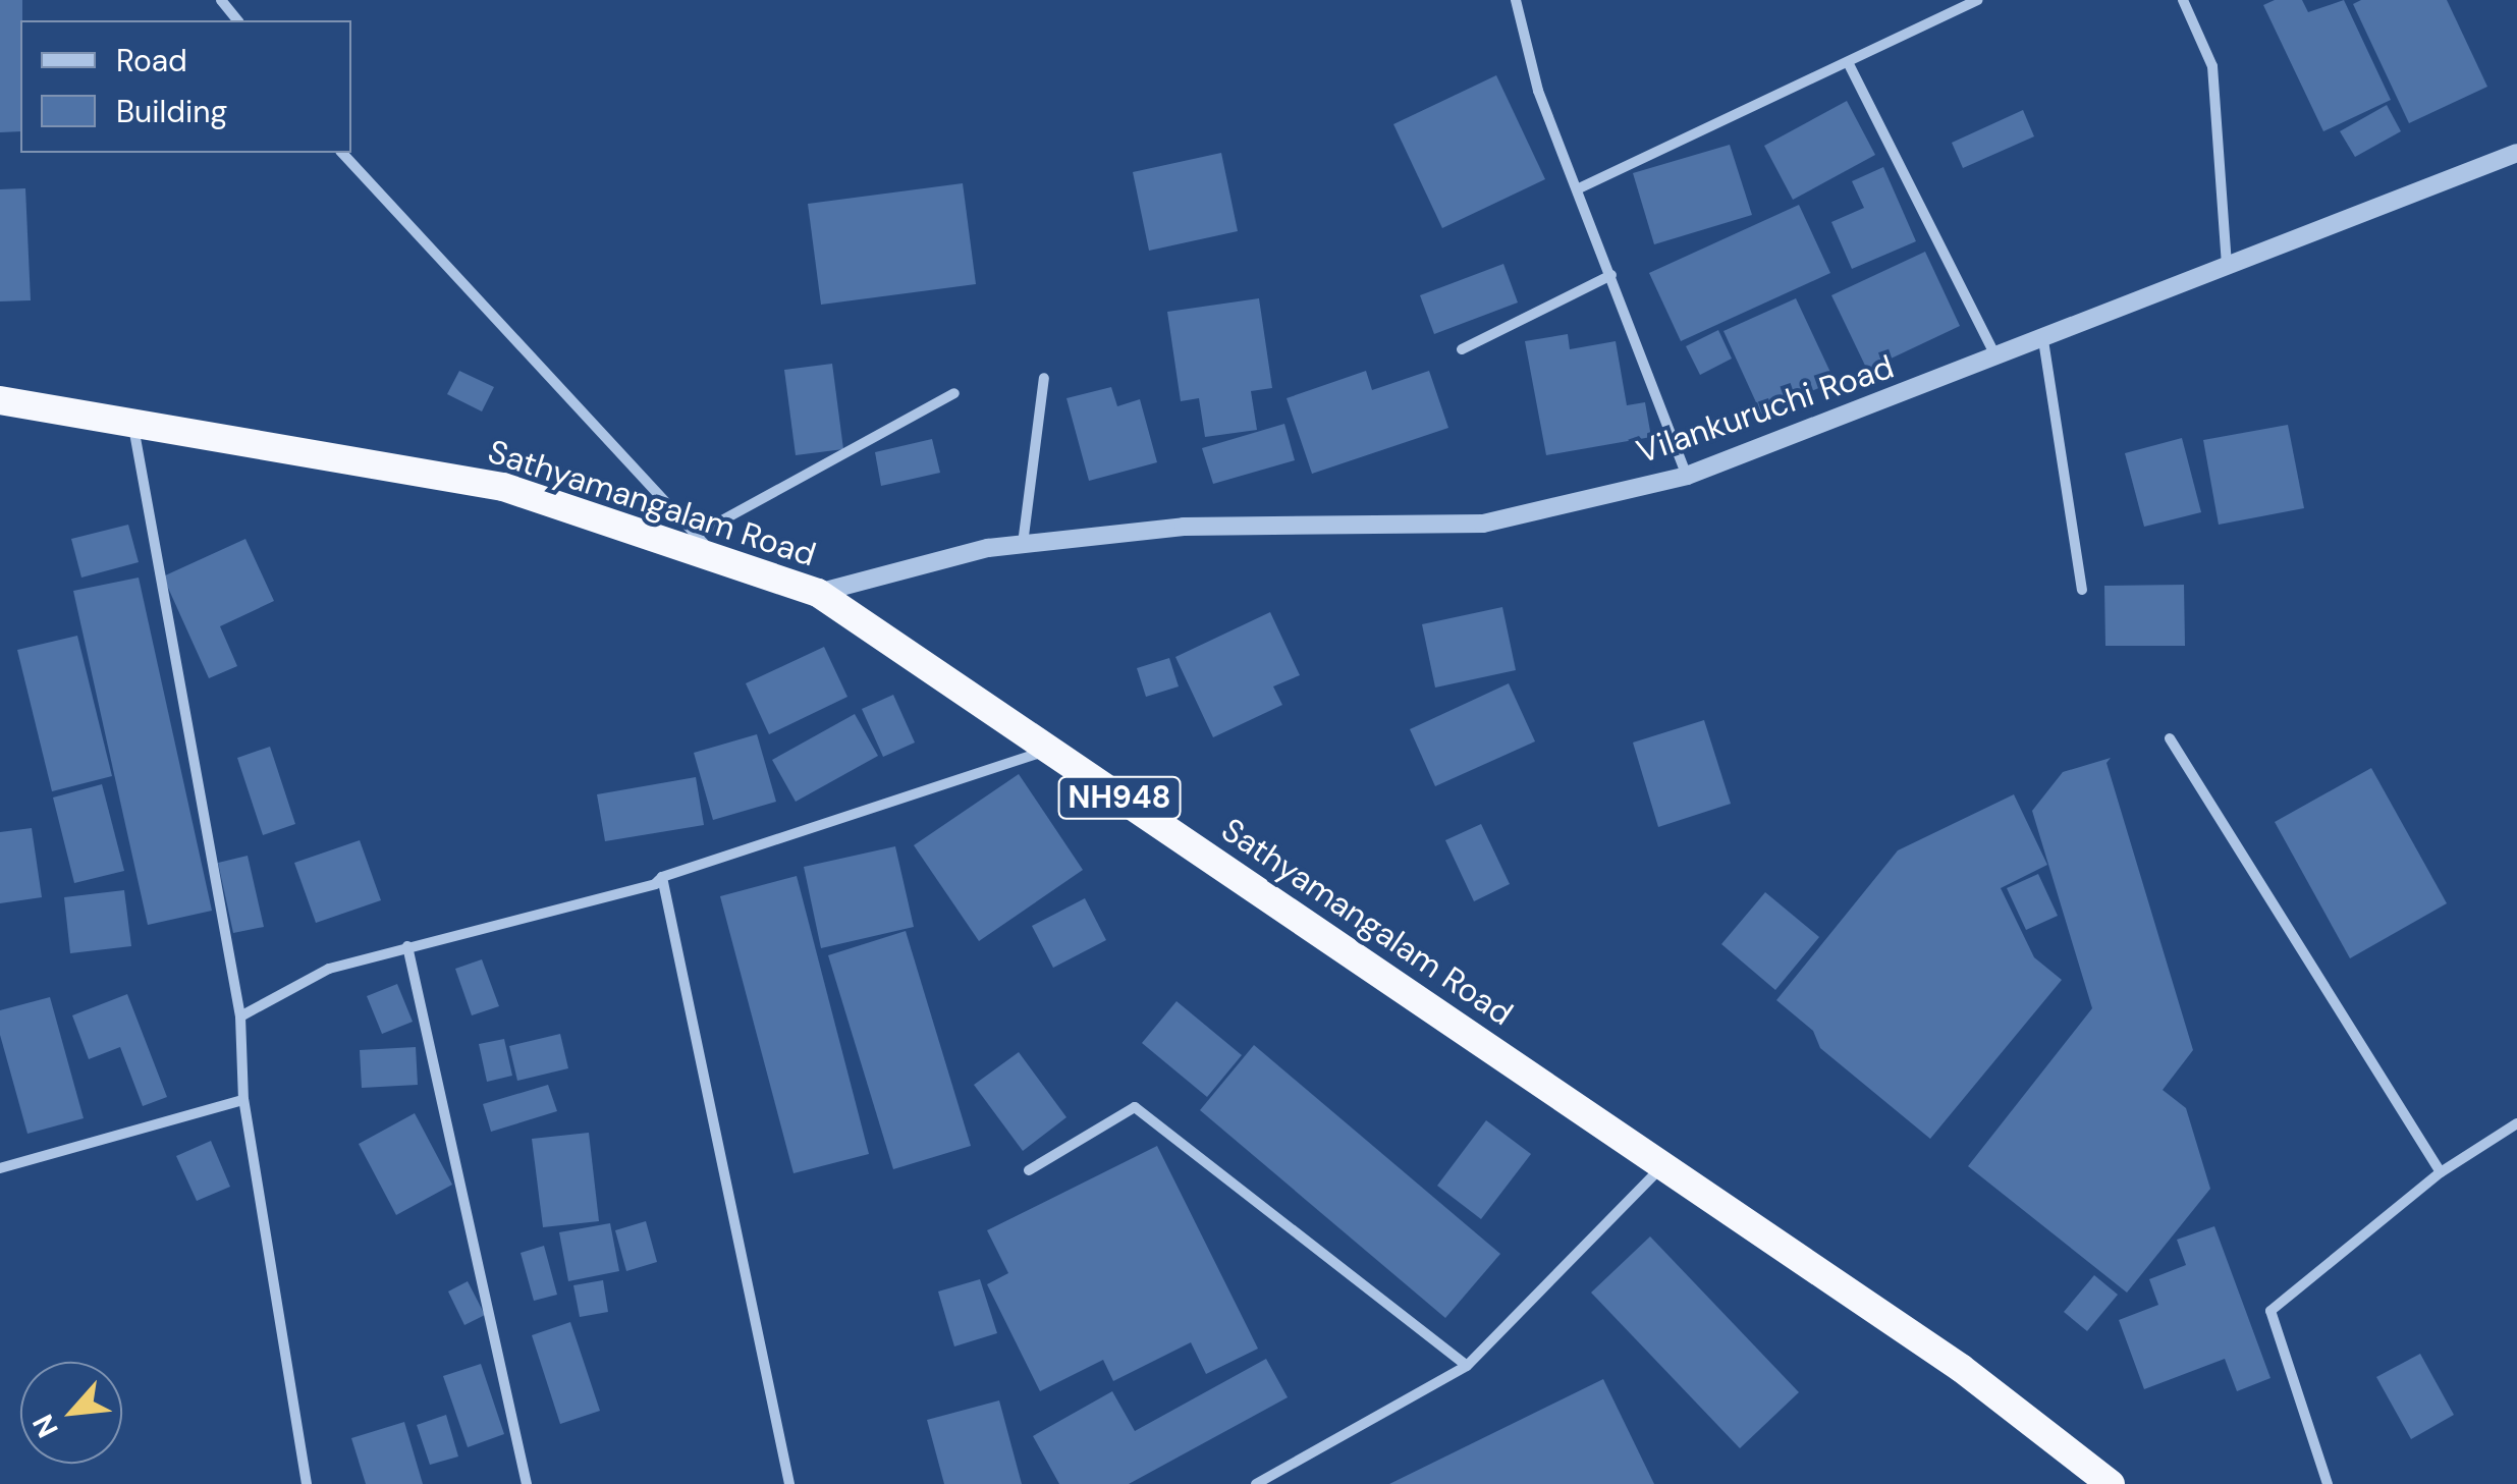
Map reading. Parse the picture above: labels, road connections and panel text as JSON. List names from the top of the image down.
{
  "streets": {
    "highway": ["Sathyamangalam Road", "NH948"],
    "street": ["Vilankuruchi Road"]
  },
  "crossings": [
    ["Vilankuruchi Road", "Sathyamangalam Road"]
  ],
  "legend": ["Road", "Building"],
  "north": "bottom left"
}
